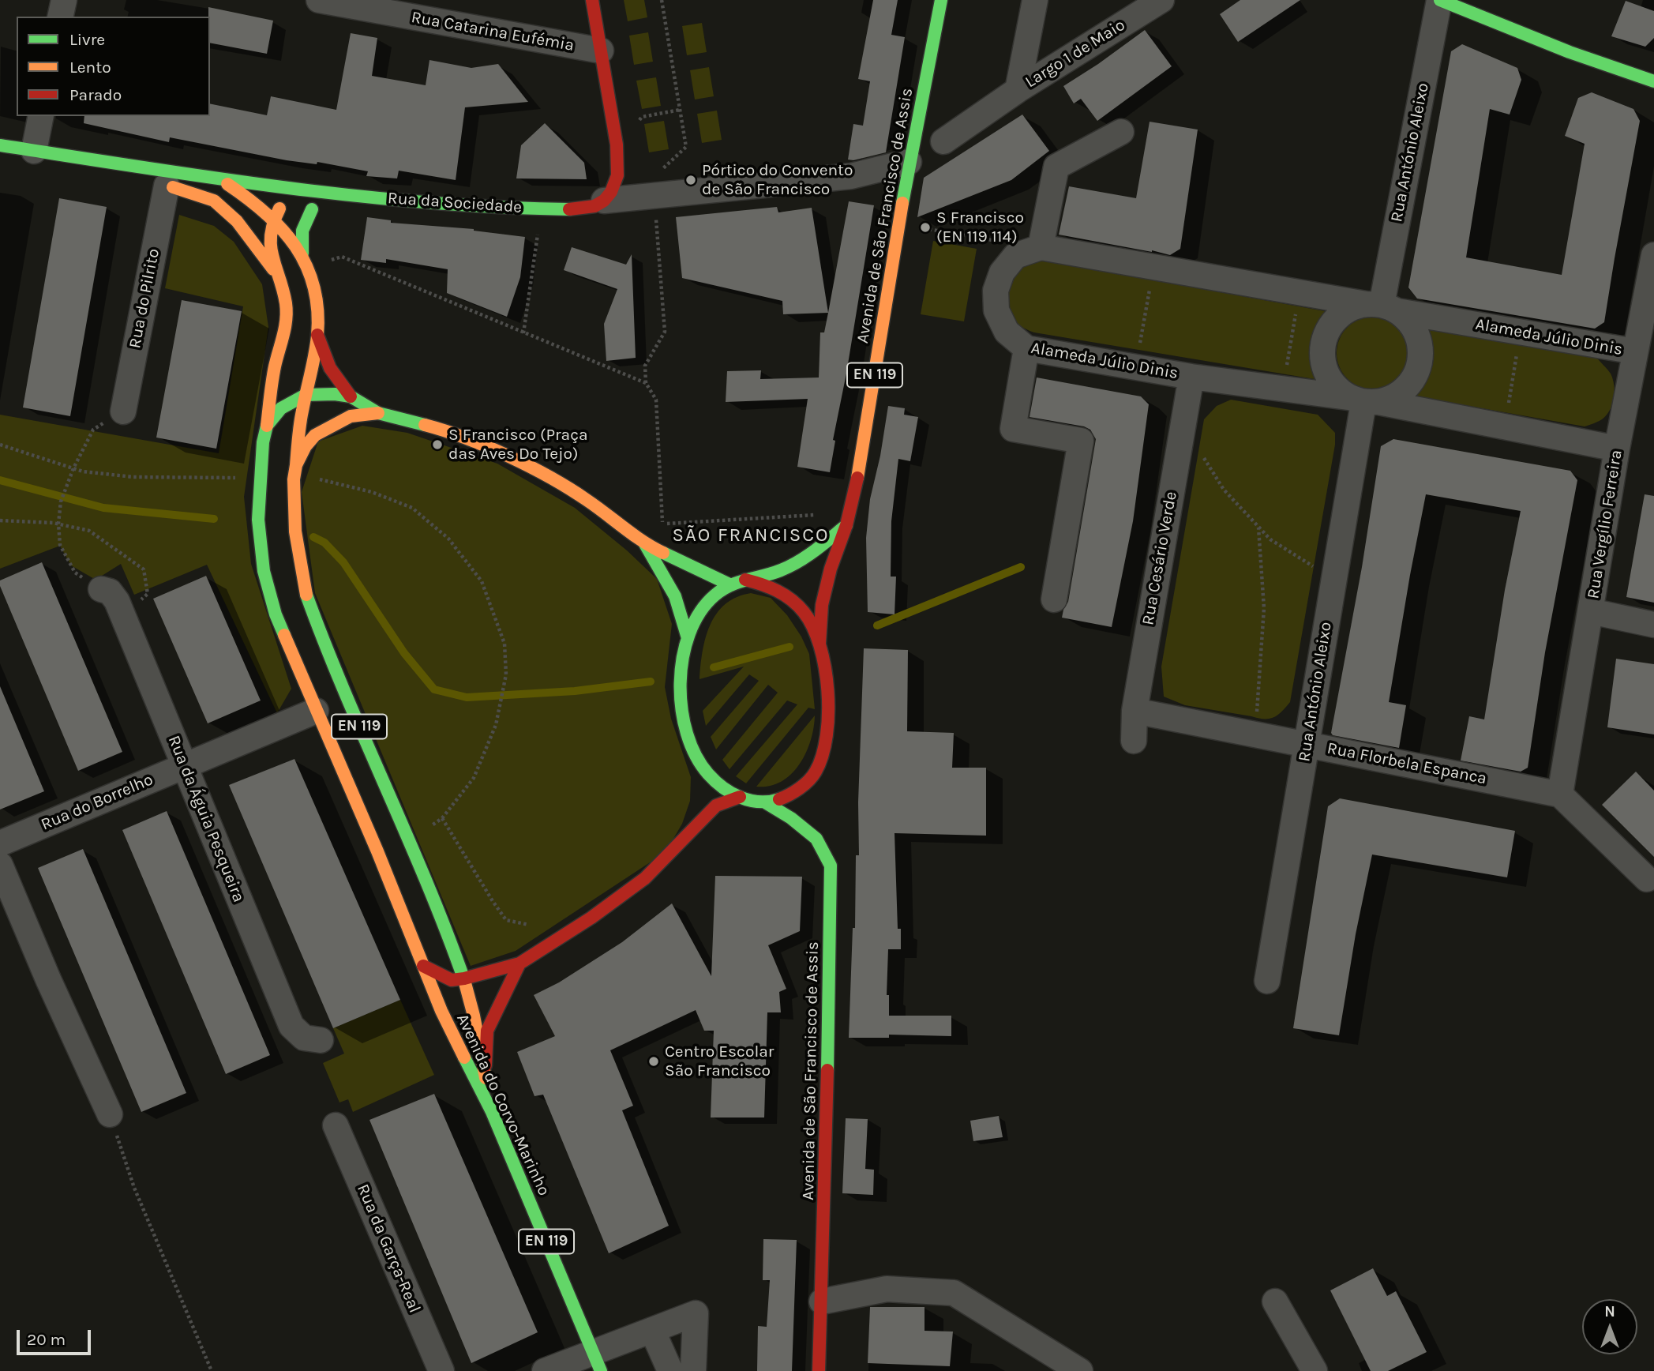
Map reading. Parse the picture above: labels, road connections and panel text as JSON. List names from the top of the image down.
{
  "streets": {
    "main road": [
      "Rua da Sociedade",
      "Avenida de São Francisco de Assis",
      "EN 119",
      "Avenida do Corvo-Marinho"
    ],
    "street": [
      "Rua Catarina Eufémia",
      "Largo 1 de Maio",
      "Rua António Aleixo",
      "Rua do Pilrito",
      "Alameda Júlio Dinis",
      "Rua Vergílio Ferreira",
      "Rua Cesário Verde",
      "Rua Florbela Espanca",
      "Rua do Borrelho",
      "Rua da Águia Pesqueira",
      "Rua da Garça-Real"
    ]
  },
  "crossings": [
    ["Rua António Aleixo", "Alameda Júlio Dinis"],
    ["Rua António Aleixo", "Rua Florbela Espanca"],
    ["Rua da Sociedade", "Avenida de São Francisco de Assis"],
    ["Avenida de São Francisco de Assis", "EN 119"],
    ["Alameda Júlio Dinis", "Rua Vergílio Ferreira"],
    ["Alameda Júlio Dinis", "Rua Cesário Verde"],
    ["EN 119", "Rua do Borrelho"],
    ["EN 119", "Avenida do Corvo-Marinho"],
    ["Rua Vergílio Ferreira", "Rua Florbela Espanca"],
    ["Rua Cesário Verde", "Rua Florbela Espanca"],
    ["Rua do Borrelho", "Rua da Águia Pesqueira"],
    ["Rua do Borrelho", "Avenida do Corvo-Marinho"]
  ],
  "districts": ["SÃO FRANCISCO"],
  "places": [
    "Pórtico do Convento de São Francisco",
    "S Francisco (EN 119 114)",
    "S Francisco (Praça das Aves Do Tejo)",
    "Centro Escolar São Francisco"
  ],
  "legend": ["Livre", "Lento", "Parado"],
  "scale_bar": "20 m",
  "north": "top"
}
